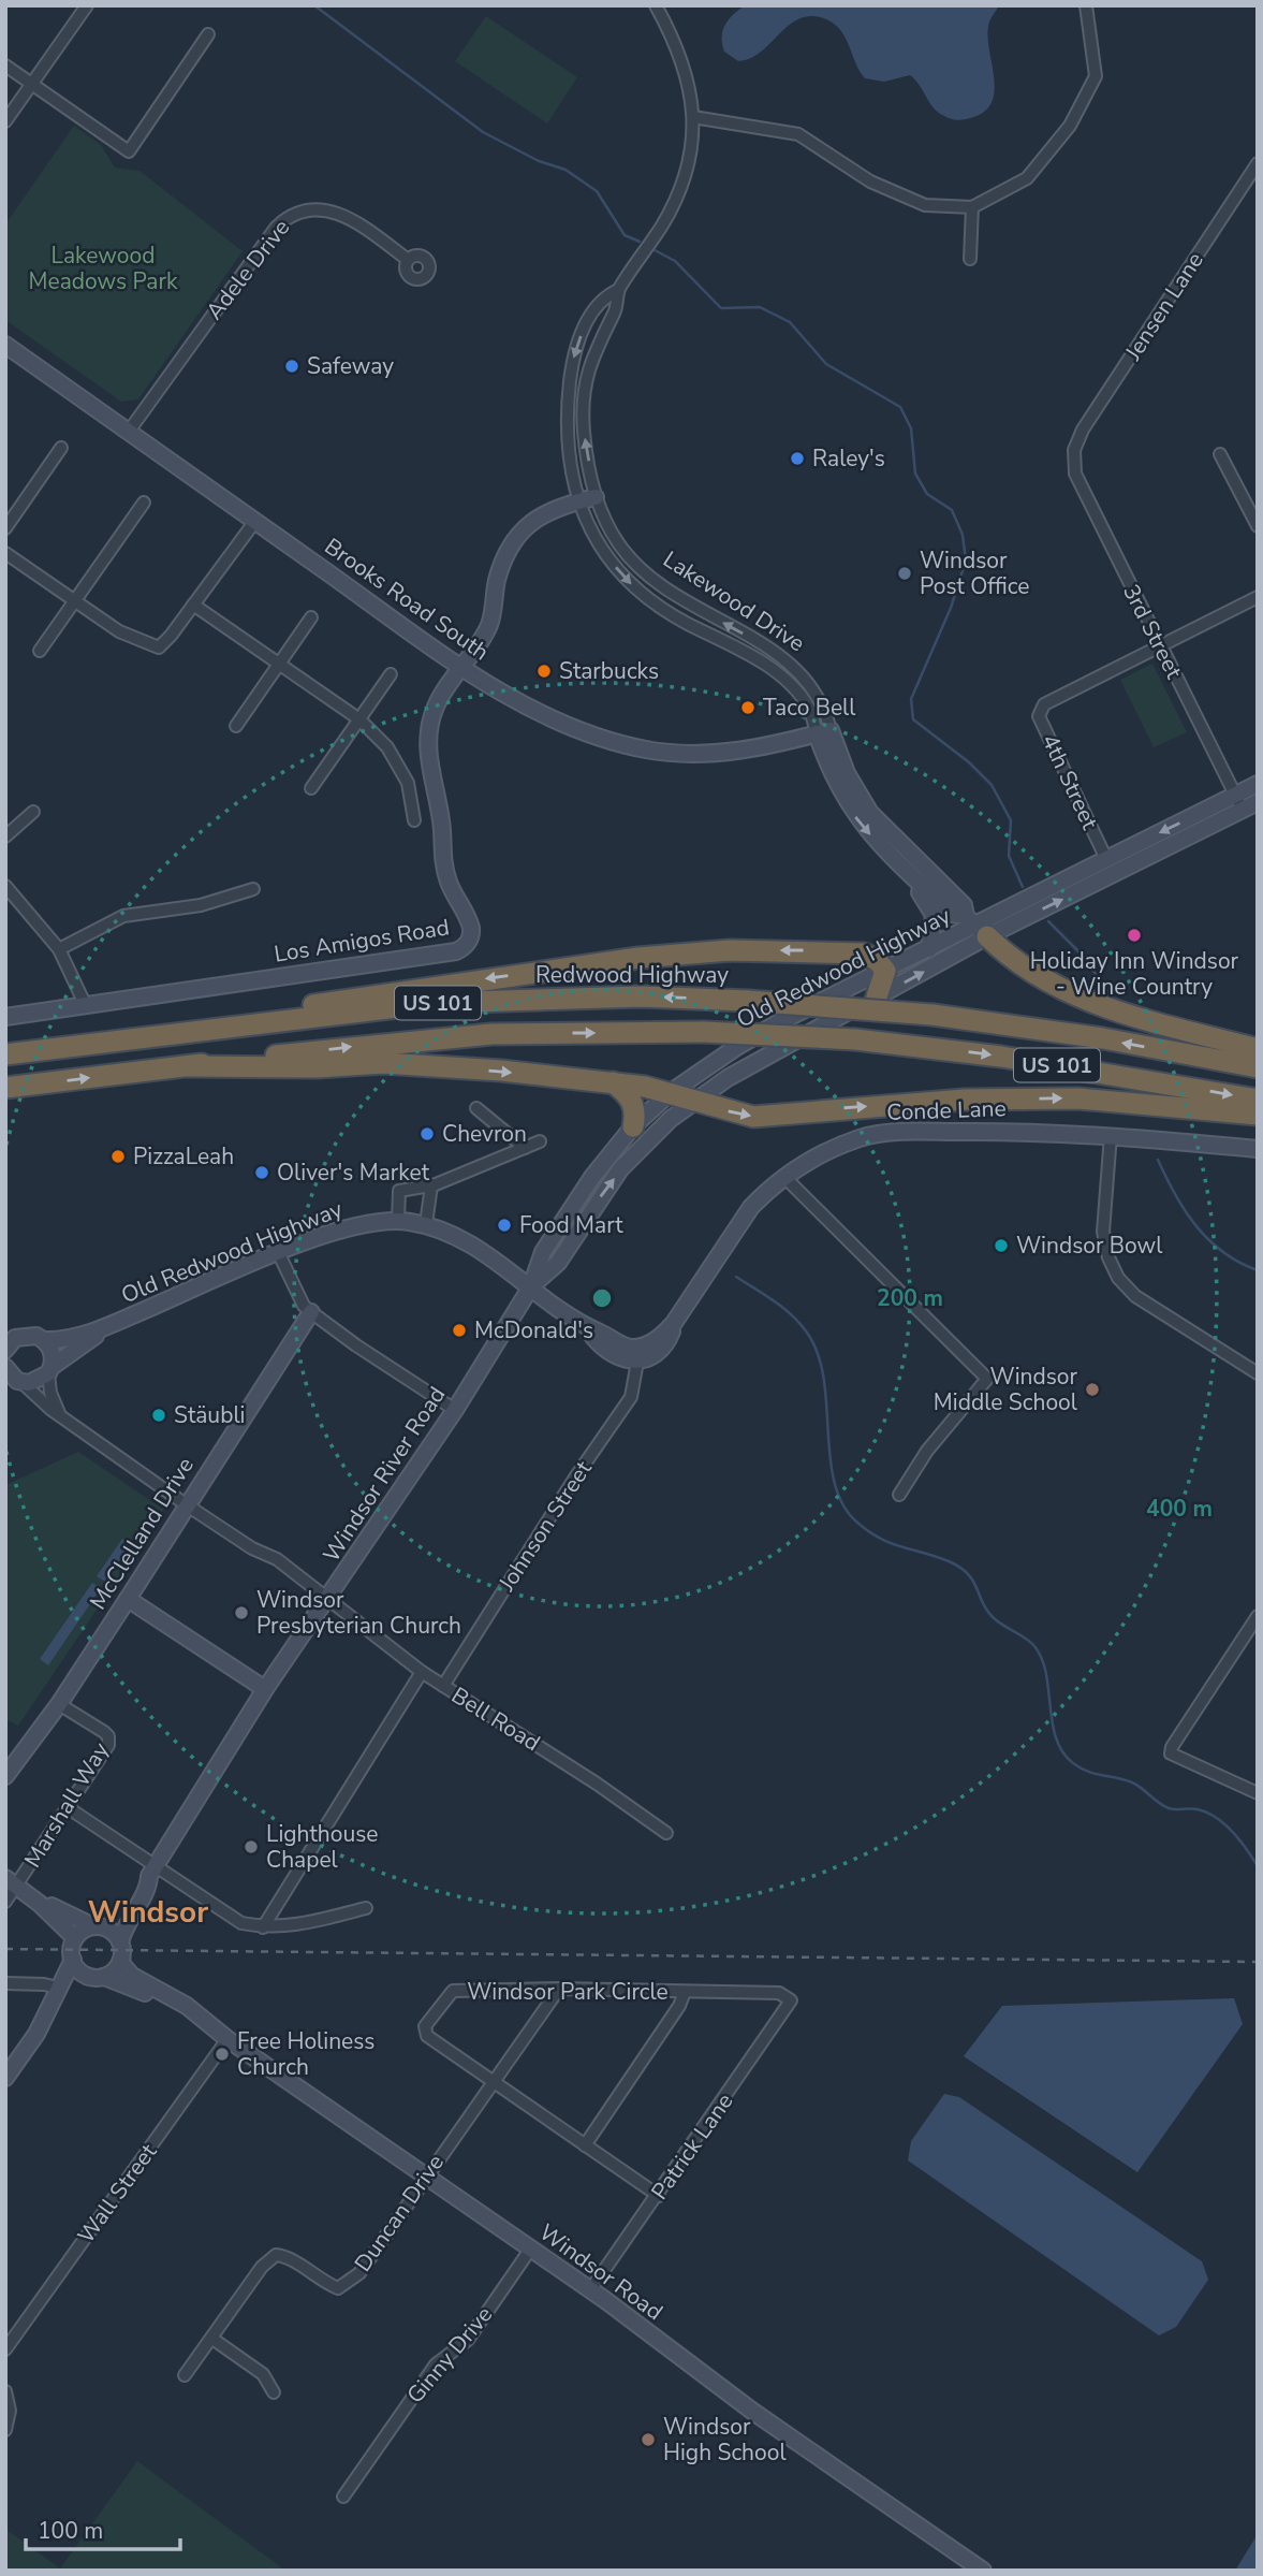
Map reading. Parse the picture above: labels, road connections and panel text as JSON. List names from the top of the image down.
{
  "streets": {
    "highway": ["Redwood Highway", "US 101"],
    "main road": [
      "Brooks Road South",
      "Lakewood Drive",
      "Los Amigos Road",
      "Old Redwood Highway",
      "Conde Lane",
      "Windsor River Road",
      "McClelland Drive",
      "Windsor Road"
    ],
    "street": [
      "Adele Drive",
      "Jensen Lane",
      "3rd Street",
      "4th Street",
      "Johnson Street",
      "Bell Road",
      "Marshall Way",
      "Windsor Park Circle",
      "Patrick Lane",
      "Wall Street",
      "Duncan Drive",
      "Ginny Drive"
    ]
  },
  "crossings": [
    ["Adele Drive", "Brooks Road South"],
    ["Jensen Lane", "3rd Street"],
    ["Brooks Road South", "Lakewood Drive"],
    ["Brooks Road South", "Los Amigos Road"],
    ["Lakewood Drive", "Los Amigos Road"],
    ["Lakewood Drive", "Old Redwood Highway"],
    ["3rd Street", "4th Street"],
    ["3rd Street", "Old Redwood Highway"],
    ["4th Street", "Old Redwood Highway"],
    ["Old Redwood Highway", "Conde Lane"],
    ["Old Redwood Highway", "Windsor River Road"],
    ["Old Redwood Highway", "Bell Road"],
    ["Conde Lane", "Windsor River Road"],
    ["Conde Lane", "Johnson Street"],
    ["Windsor River Road", "Bell Road"],
    ["Windsor River Road", "Windsor Road"],
    ["Johnson Street", "Bell Road"],
    ["McClelland Drive", "Bell Road"],
    ["McClelland Drive", "Marshall Way"],
    ["Windsor Park Circle", "Patrick Lane"],
    ["Windsor Park Circle", "Duncan Drive"],
    ["Patrick Lane", "Windsor Road"],
    ["Wall Street", "Windsor Road"],
    ["Duncan Drive", "Windsor Road"],
    ["Windsor Road", "Ginny Drive"]
  ],
  "districts": ["Windsor"],
  "parks": ["Lakewood Meadows Park"],
  "places": [
    "Safeway",
    "Raley's",
    "Windsor Post Office",
    "Starbucks",
    "Taco Bell",
    "Holiday Inn Windsor - Wine Country",
    "Chevron",
    "PizzaLeah",
    "Oliver's Market",
    "Food Mart",
    "Windsor Bowl",
    "McDonald's",
    "Windsor Middle School",
    "Stäubli",
    "Windsor Presbyterian Church",
    "Lighthouse Chapel",
    "Free Holiness Church",
    "Windsor High School"
  ],
  "scale_bar": "100 m",
  "rings": ["200 m", "400 m"]
}
